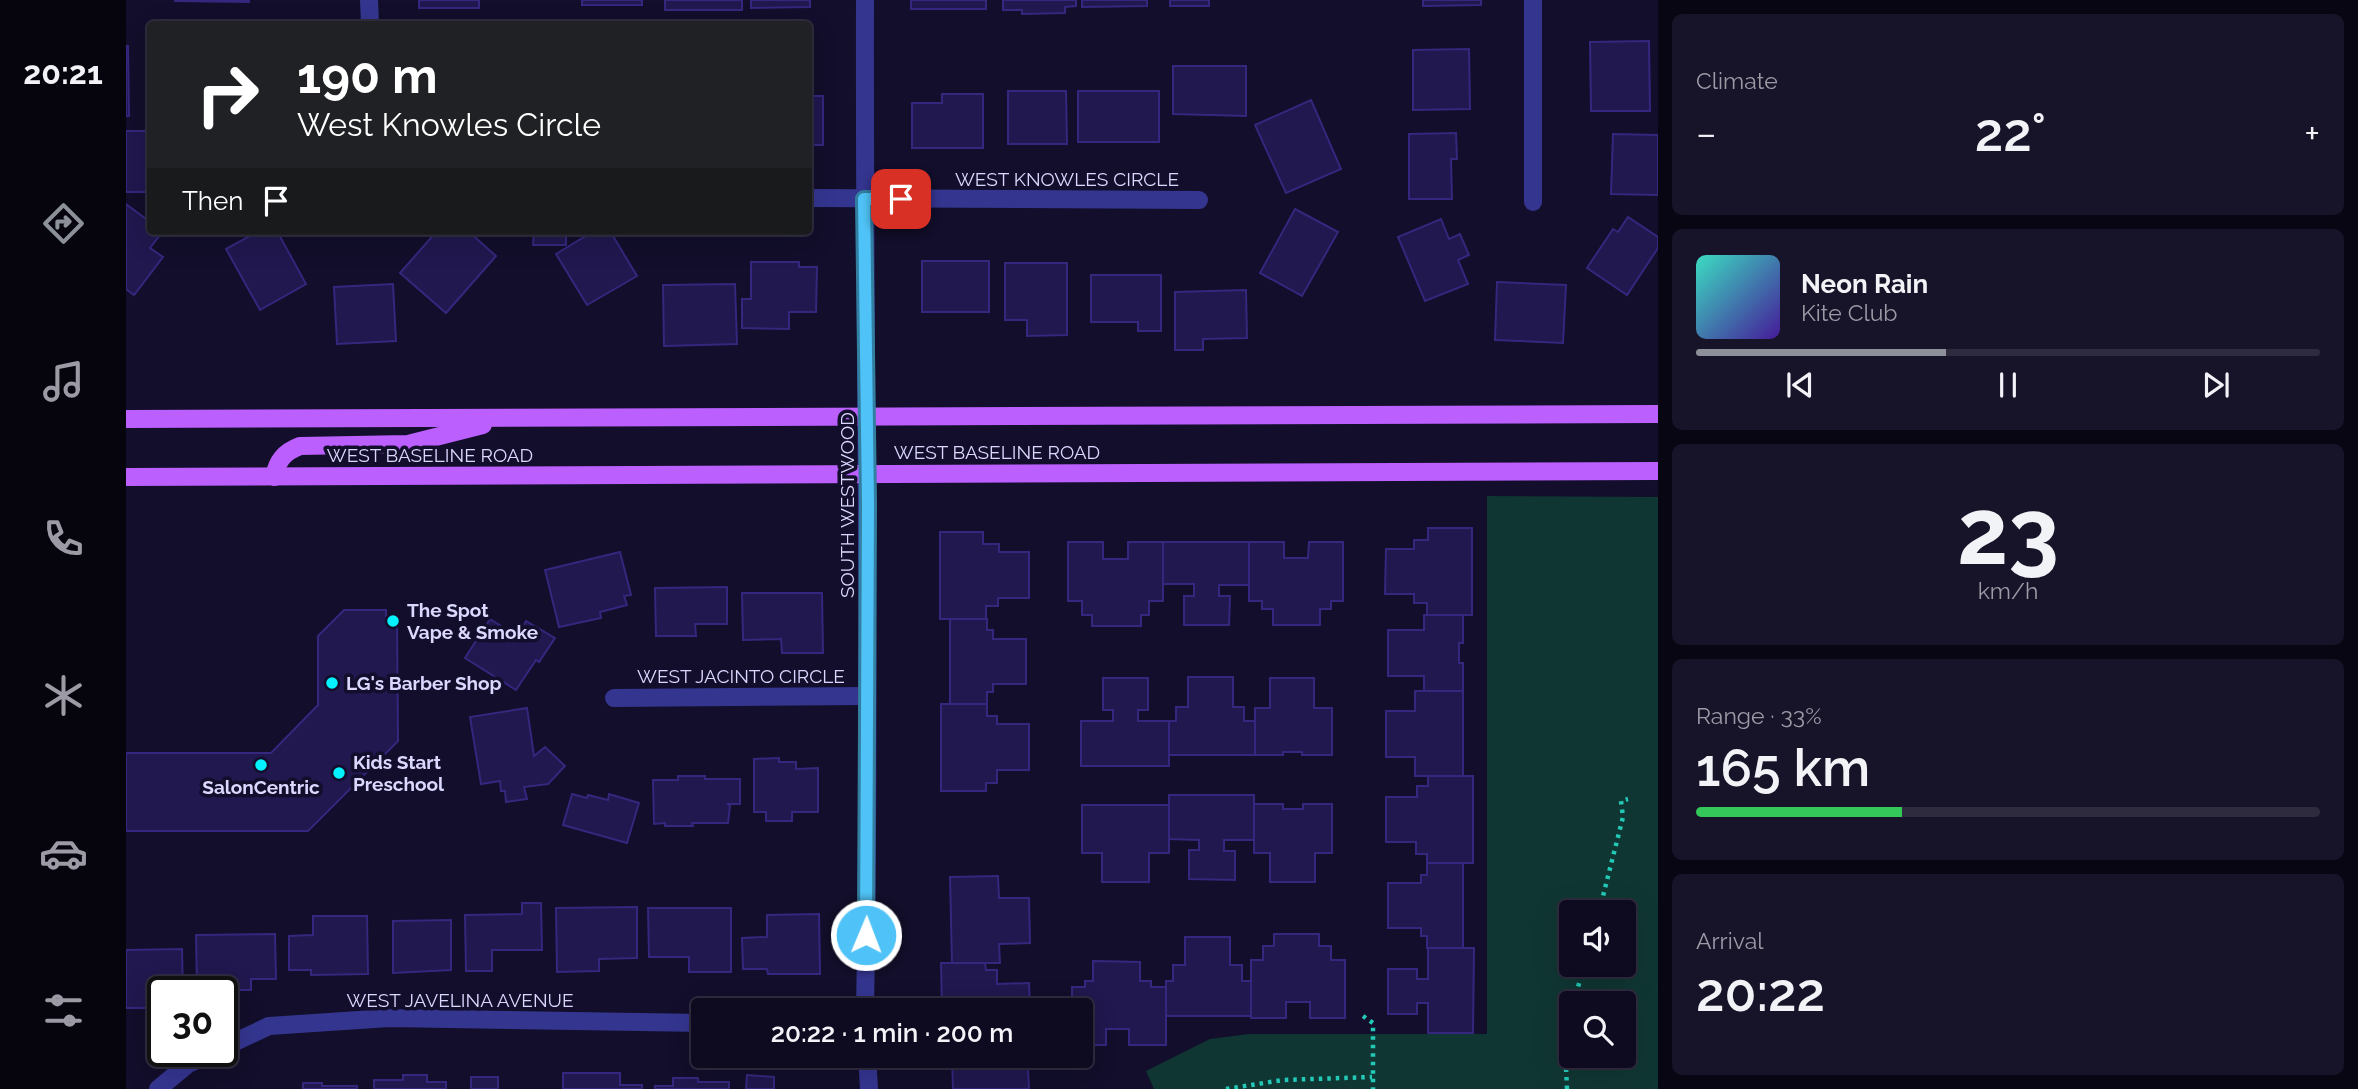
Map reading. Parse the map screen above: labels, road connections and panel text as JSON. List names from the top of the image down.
{
  "streets": {
    "main road": ["WEST BASELINE ROAD"],
    "street": [
      "WEST KNOWLES CIRCLE",
      "SOUTH WESTWOOD",
      "WEST JACINTO CIRCLE",
      "WEST JAVELINA AVENUE"
    ]
  },
  "crossings": [
    ["WEST KNOWLES CIRCLE", "SOUTH WESTWOOD"],
    ["WEST BASELINE ROAD", "SOUTH WESTWOOD"],
    ["SOUTH WESTWOOD", "WEST JACINTO CIRCLE"]
  ],
  "places": [
    "The Spot Vape & Smoke",
    "LG's Barber Shop",
    "SalonCentric",
    "Kids Start Preschool"
  ],
  "page": {
    "tabs": "20:21",
    "tile": [
      "Climate",
      ["23", "km/h"],
      ["Range · 33%", "165 km"],
      ["Arrival", "20:22"]
    ],
    "turn": ["190 m", "West Knowles Circle"],
    "heat": ["−", "22°", "+"],
    "then": "Then",
    "song": ["Neon Rain", "Kite Club"],
    "limit": "30",
    "trip": "20:22 · 1 min · 200 m"
  }
}
